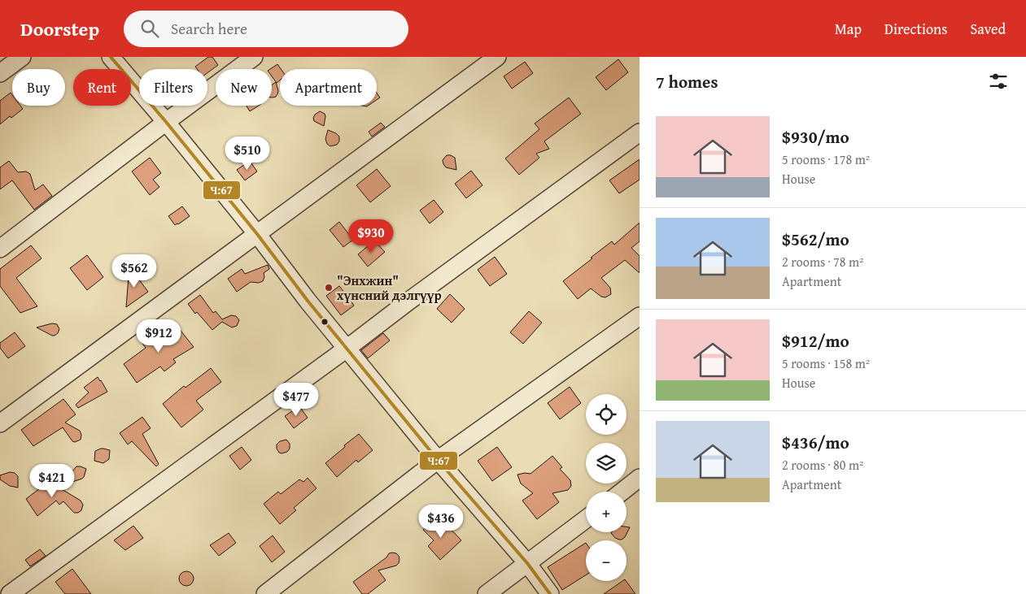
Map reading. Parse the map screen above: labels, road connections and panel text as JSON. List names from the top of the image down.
{
  "places": ["\"Энхжин\" хүнсний дэлгүүр"],
  "lines": ["transit line Ч:67"],
  "page": {
    "header": "Doorstep",
    "search": "Search here",
    "nav": ["Map", "Directions", "Saved"],
    "heading": "7 homes",
    "chip": [
      "Buy",
      "Rent",
      "Filters",
      "New",
      "Apartment"
    ],
    "list": [
      {
        "name": "$930/mo",
        "note": "5 rooms · 178 m² · House"
      },
      {
        "name": "$562/mo",
        "note": "2 rooms · 78 m² · Apartment"
      },
      {
        "name": "$912/mo",
        "note": "5 rooms · 158 m² · House"
      },
      {
        "name": "$436/mo",
        "note": "2 rooms · 80 m² · Apartment"
      }
    ],
    "price": [
      "$510",
      "$930",
      "$562",
      "$912",
      "$477",
      "$421",
      "$436"
    ],
    "map_buttons": ["+", "−"]
  }
}
